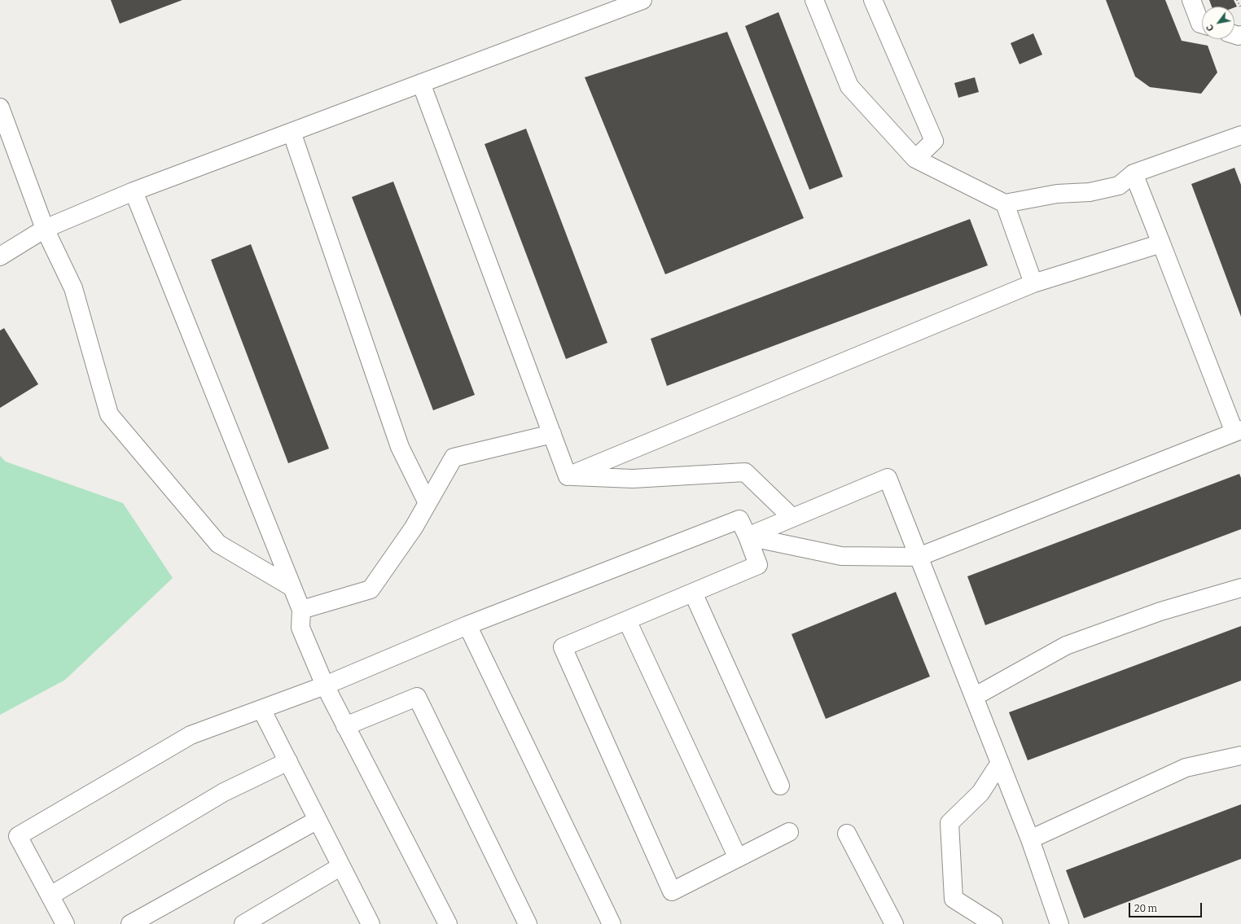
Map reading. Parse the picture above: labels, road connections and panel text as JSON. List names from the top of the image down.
{
  "scale_bar": "20 m",
  "north": "bottom left"
}
